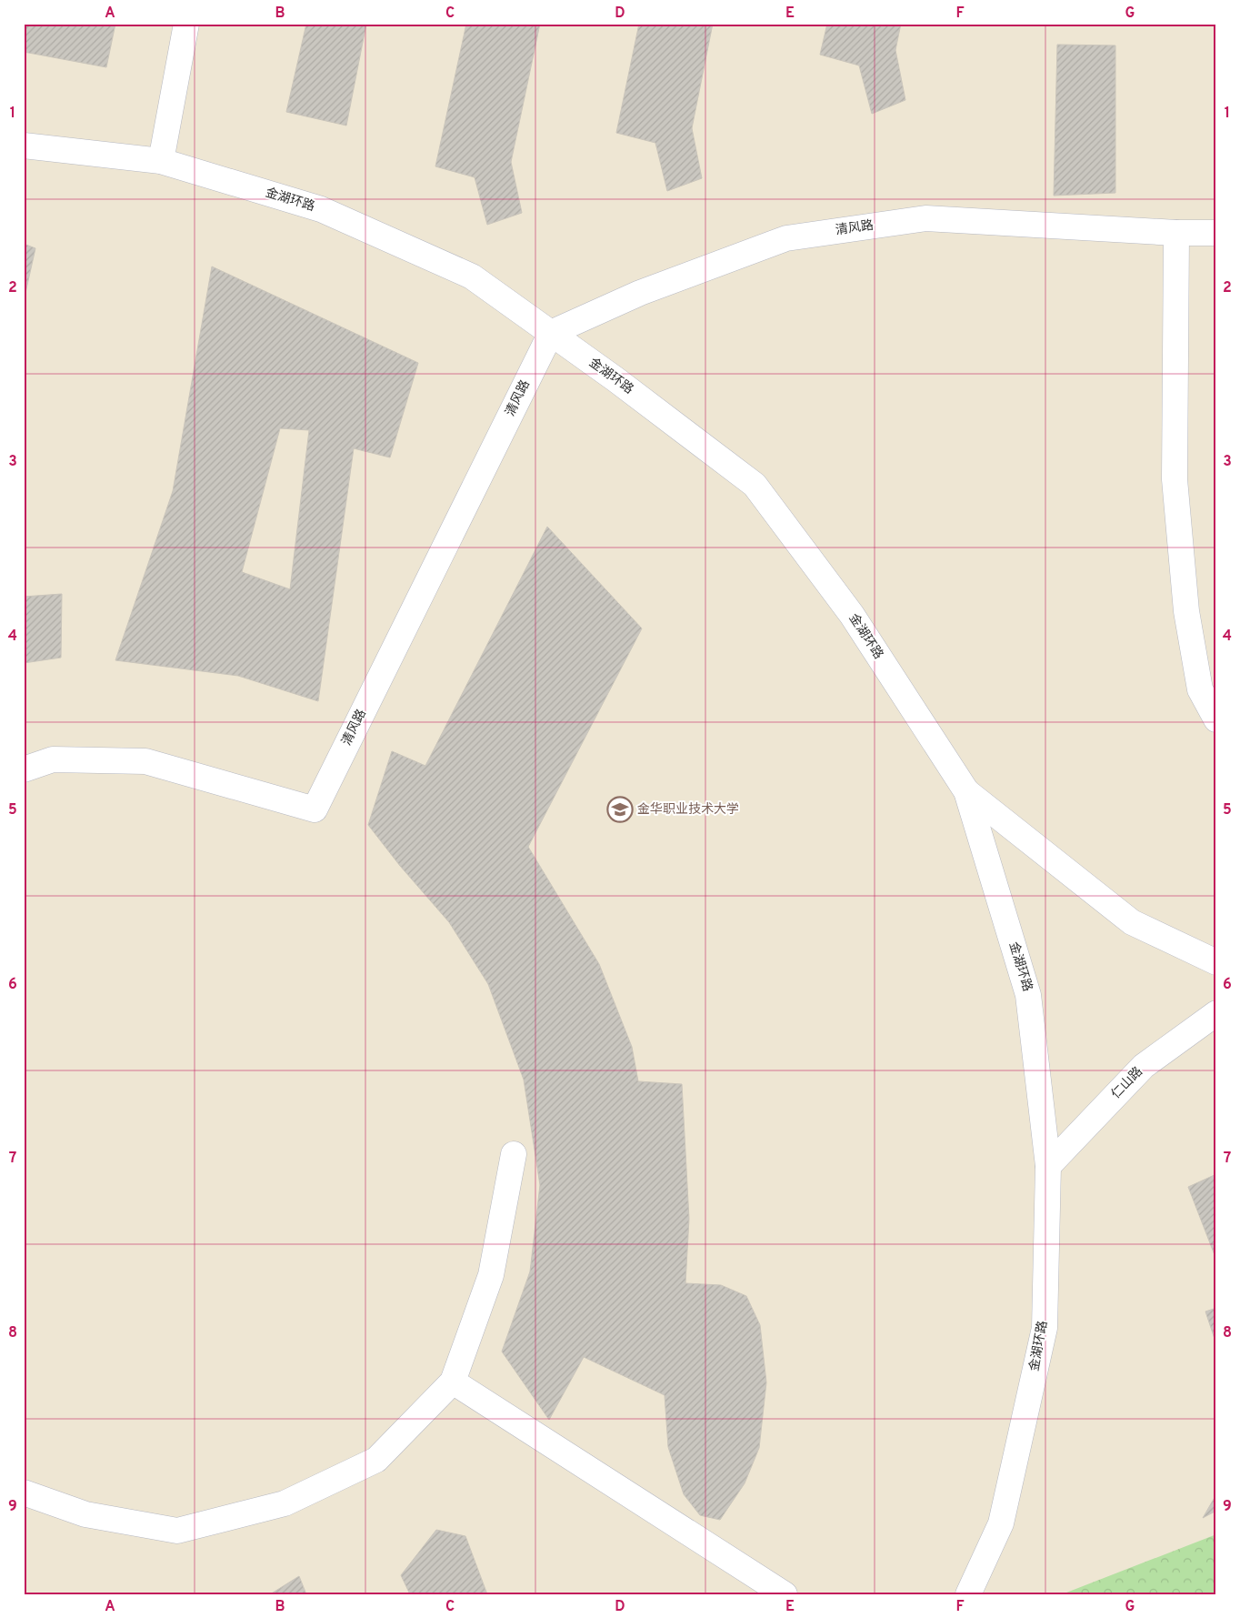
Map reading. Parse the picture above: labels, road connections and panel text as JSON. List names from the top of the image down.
{
  "streets": {
    "street": ["金湖环路", "清风路", "仁山路"]
  },
  "crossings": [
    ["金湖环路", "清风路"],
    ["金湖环路", "仁山路"]
  ],
  "places": {
    "school or university": ["金华职业技术大学"]
  },
  "grid": {
    "columns": [
      "A",
      "B",
      "C",
      "D",
      "E",
      "F",
      "G"
    ],
    "rows": [
      "1",
      "2",
      "3",
      "4",
      "5",
      "6",
      "7",
      "8",
      "9"
    ]
  }
}
